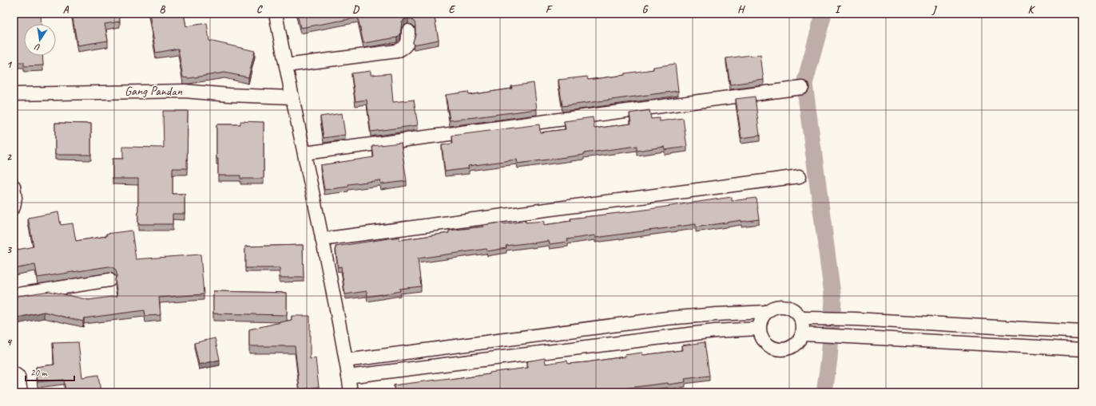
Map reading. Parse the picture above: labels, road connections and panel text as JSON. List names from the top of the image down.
{
  "streets": {
    "street": ["Gang Pandan"]
  },
  "scale_bar": "20 m",
  "north": "bottom",
  "grid": {
    "columns": [
      "A",
      "B",
      "C",
      "D",
      "E",
      "F",
      "G",
      "H",
      "I",
      "J",
      "K"
    ],
    "rows": [
      "1",
      "2",
      "3",
      "4"
    ]
  }
}
